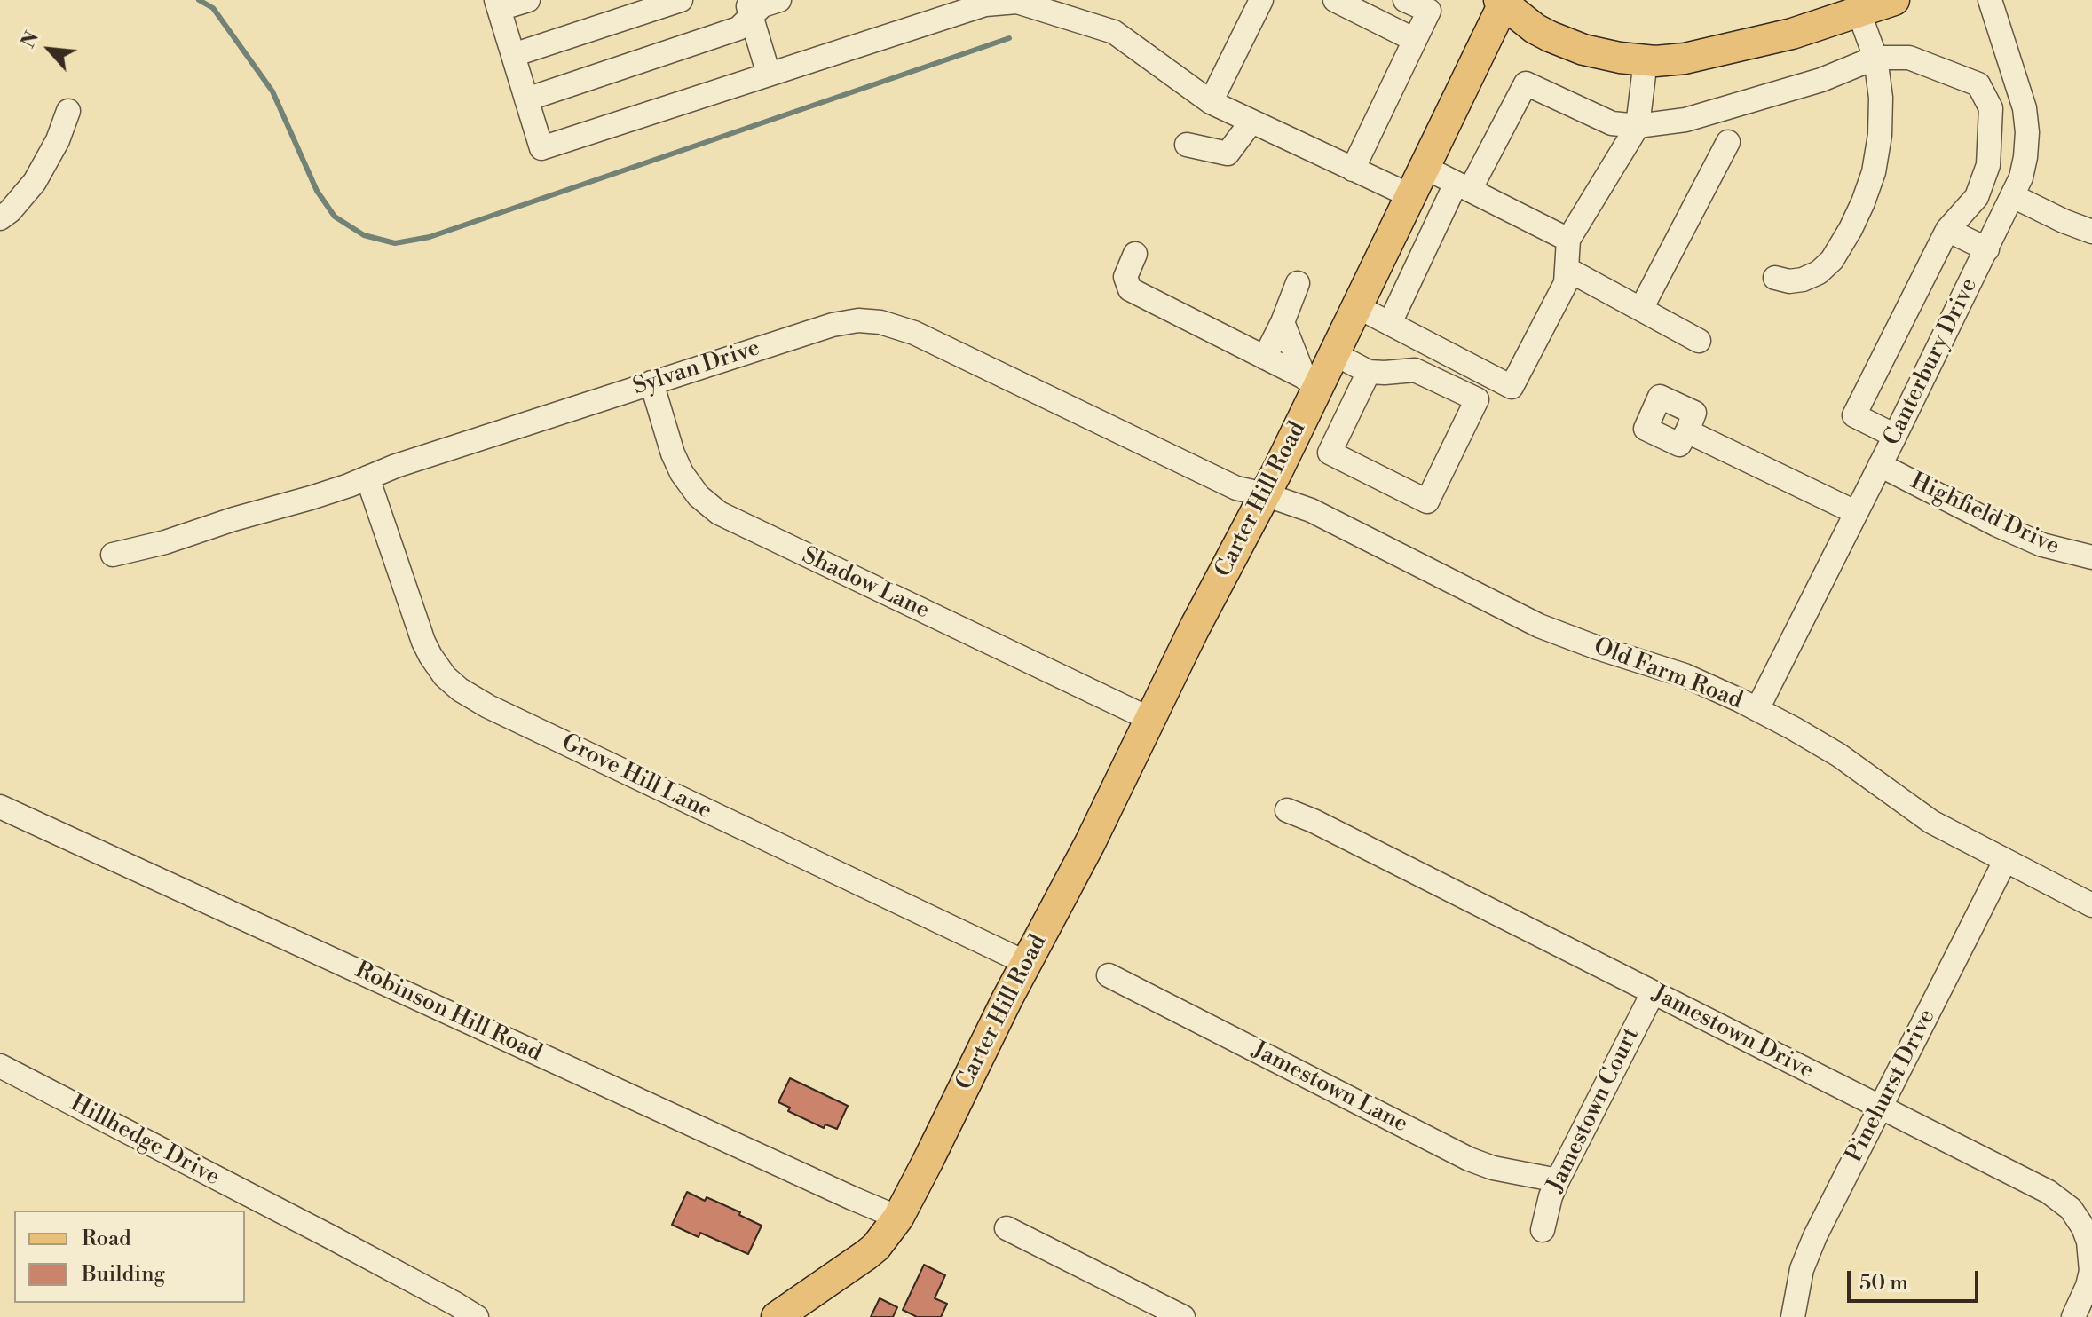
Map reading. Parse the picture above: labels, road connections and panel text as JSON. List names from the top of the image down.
{
  "streets": {
    "main road": ["Carter Hill Road"],
    "street": [
      "Canterbury Drive",
      "Sylvan Drive",
      "Highfield Drive",
      "Shadow Lane",
      "Old Farm Road",
      "Grove Hill Lane",
      "Robinson Hill Road",
      "Jamestown Drive",
      "Pinehurst Drive",
      "Jamestown Lane",
      "Jamestown Court",
      "Hillhedge Drive"
    ]
  },
  "crossings": [
    ["Canterbury Drive", "Highfield Drive"],
    ["Canterbury Drive", "Old Farm Road"],
    ["Sylvan Drive", "Carter Hill Road"],
    ["Sylvan Drive", "Shadow Lane"],
    ["Sylvan Drive", "Old Farm Road"],
    ["Sylvan Drive", "Grove Hill Lane"],
    ["Carter Hill Road", "Shadow Lane"],
    ["Carter Hill Road", "Old Farm Road"],
    ["Carter Hill Road", "Grove Hill Lane"],
    ["Carter Hill Road", "Robinson Hill Road"],
    ["Old Farm Road", "Pinehurst Drive"],
    ["Jamestown Drive", "Pinehurst Drive"],
    ["Jamestown Drive", "Jamestown Court"],
    ["Jamestown Lane", "Jamestown Court"]
  ],
  "legend": ["Road", "Building"],
  "scale_bar": "50 m",
  "north": "top left"
}
